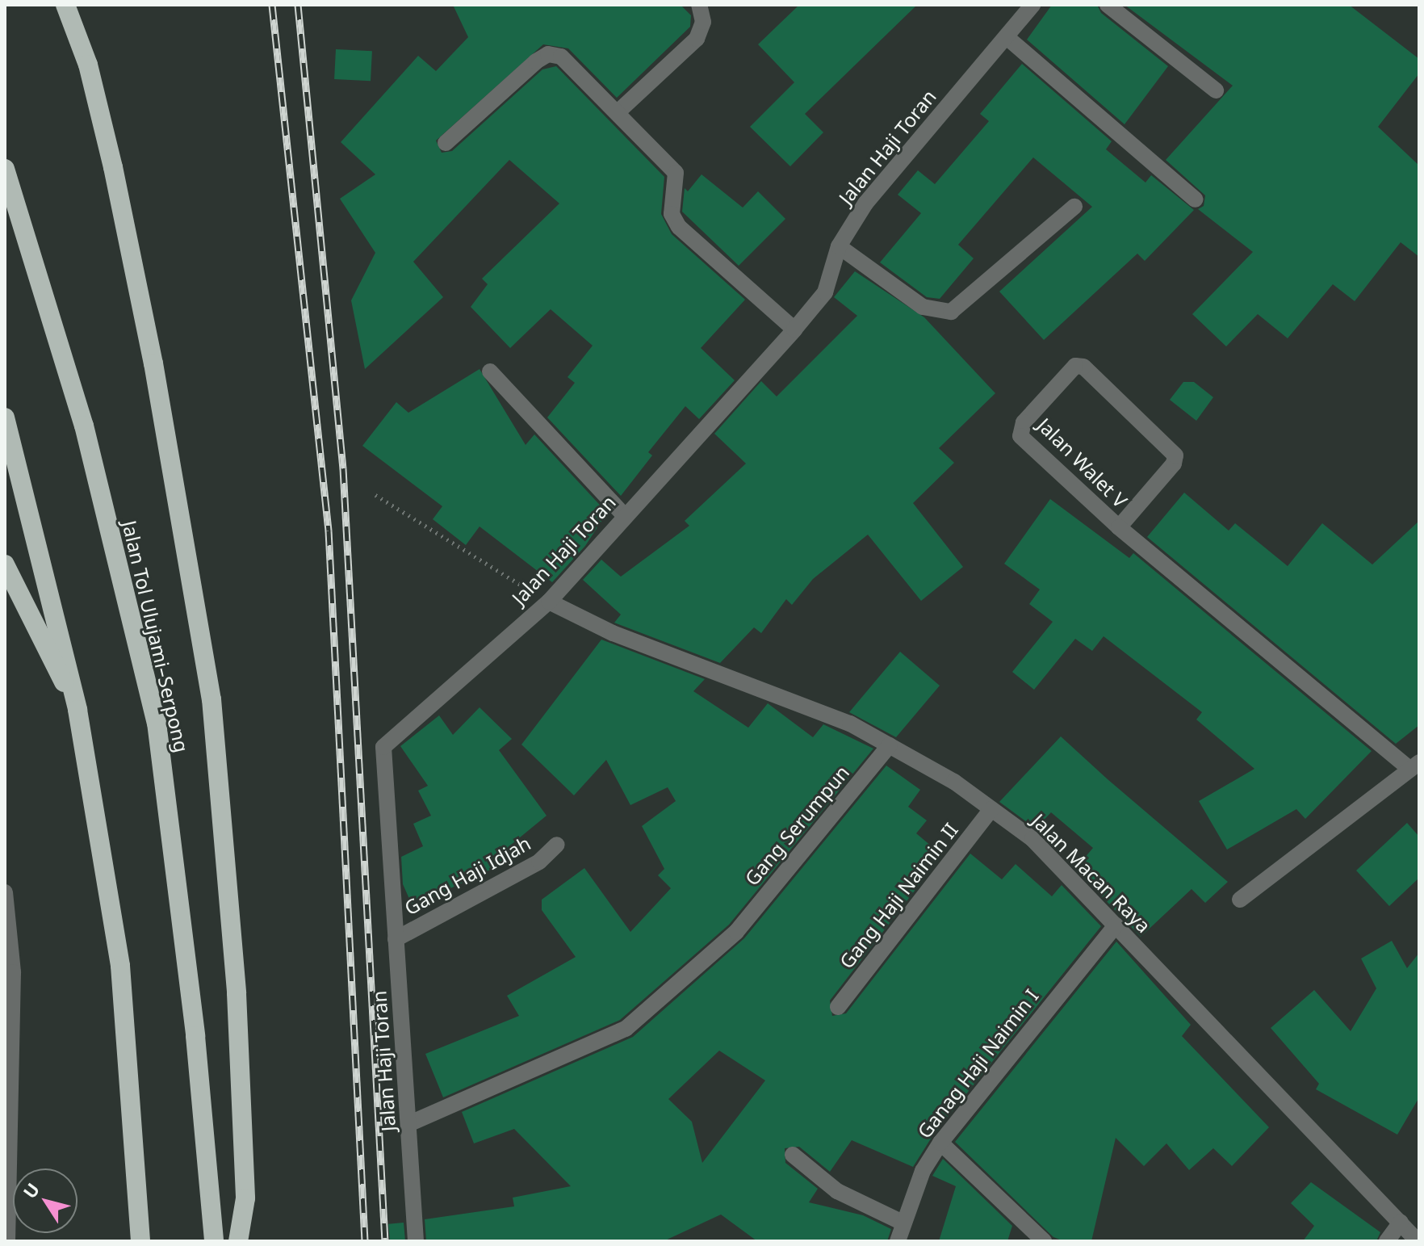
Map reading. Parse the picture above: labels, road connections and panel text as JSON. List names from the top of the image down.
{
  "streets": {
    "highway": ["Jalan Tol Ulujami–Serpong"],
    "street": [
      "Jalan Haji Toran",
      "Jalan Walet V",
      "Gang Serumpun",
      "Jalan Macan Raya",
      "Gang Haji Idjah",
      "Gang Haji Naimin II",
      "Ganag Haji Naimin I"
    ]
  },
  "crossings": [
    ["Jalan Haji Toran", "Gang Serumpun"],
    ["Jalan Haji Toran", "Jalan Macan Raya"],
    ["Jalan Haji Toran", "Gang Haji Idjah"],
    ["Gang Serumpun", "Jalan Macan Raya"],
    ["Jalan Macan Raya", "Gang Haji Naimin II"],
    ["Jalan Macan Raya", "Ganag Haji Naimin I"]
  ],
  "north": "top left"
}
